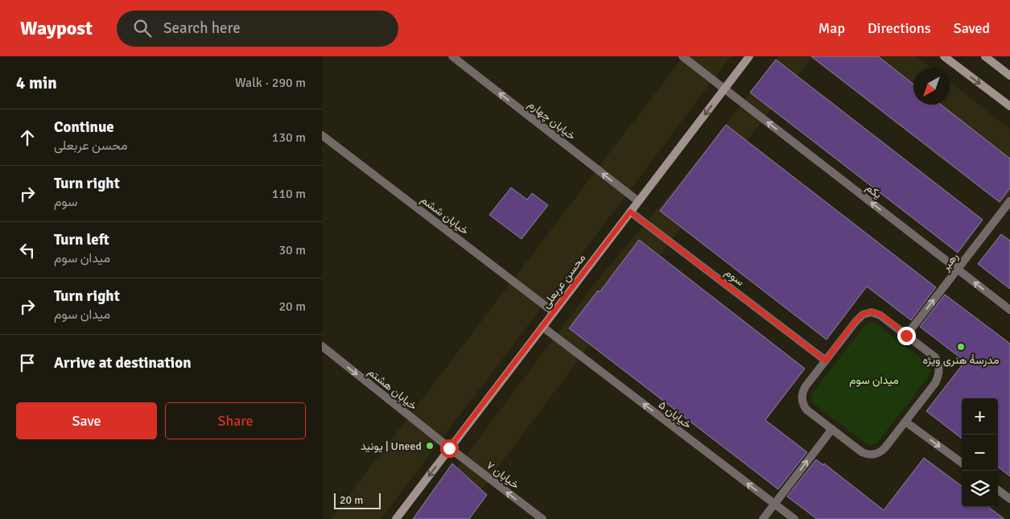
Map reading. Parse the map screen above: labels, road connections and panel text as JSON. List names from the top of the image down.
{
  "streets": {
    "main road": ["محسن عربعلی"],
    "street": [
      "خیابان چهارم",
      "یکم",
      "خیابان ششم",
      "رهبر",
      "سوم",
      "خیابان هشتم",
      "خیابان ۵",
      "خیابان ۷"
    ]
  },
  "crossings": [
    ["خیابان چهارم", "محسن عربعلی"],
    ["یکم", "رهبر"],
    ["یکم", "محسن عربعلی"],
    ["خیابان ششم", "محسن عربعلی"],
    ["رهبر", "سوم"],
    ["سوم", "محسن عربعلی"],
    ["محسن عربعلی", "خیابان هشتم"],
    ["محسن عربعلی", "خیابان ۵"],
    ["محسن عربعلی", "خیابان ۷"],
    ["خیابان هشتم", "خیابان ۷"]
  ],
  "one_way": [
    "خیابان چهارم",
    "یکم",
    "رهبر",
    "محسن عربعلی",
    "خیابان هشتم",
    "خیابان ۵",
    "خیابان ۷"
  ],
  "parks": ["میدان سوم"],
  "places": ["مدرسهٔ هنری ویژه", "یونید | Uneed"],
  "scale_bar": "20 m",
  "north": "bottom left",
  "page": {
    "header": "Waypost",
    "search": "Search here",
    "nav": ["Map", "Directions", "Saved"],
    "heading": ["4 min", "Walk · 290 m"],
    "list": [
      ["Continue", "محسن عربعلی", "130 m"],
      ["Turn right", "سوم", "110 m"],
      ["Turn left", "میدان سوم", "30 m"],
      ["Turn right", "میدان سوم", "20 m"],
      "Arrive at destination"
    ],
    "buttons": ["Save", "Share"],
    "map_buttons": ["+", "−"],
    "scale": "20 m"
  }
}
